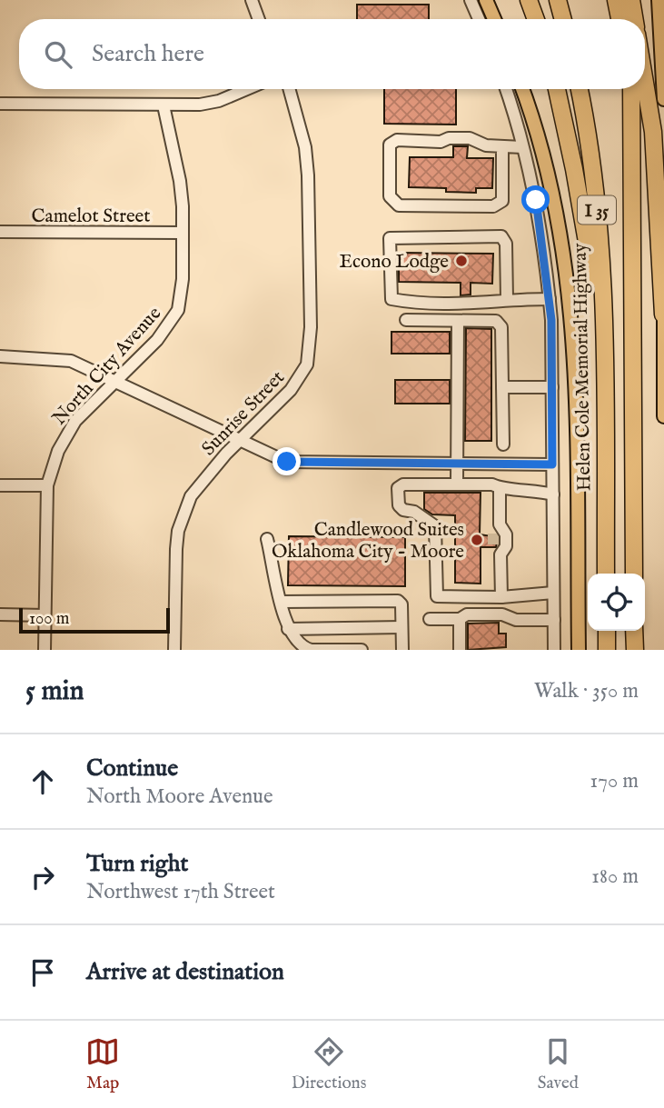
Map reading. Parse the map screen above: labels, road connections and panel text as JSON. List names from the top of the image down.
{
  "streets": {
    "highway": ["I 35", "Helen Cole Memorial Highway"],
    "street": ["Camelot Street", "North City Avenue", "Sunrise Street"]
  },
  "crossings": [
    ["Camelot Street", "North City Avenue"]
  ],
  "places": ["Econo Lodge", "Candlewood Suites Oklahoma City - Moore"],
  "scale_bar": "100 m",
  "page": {
    "search": "Search here",
    "scale": "100 m",
    "heading": ["5 min", "Walk · 350 m"],
    "list": [
      ["Continue", "North Moore Avenue", "170 m"],
      ["Turn right", "Northwest 17th Street", "180 m"],
      "Arrive at destination"
    ],
    "nav": ["Map", "Directions", "Saved"]
  }
}
